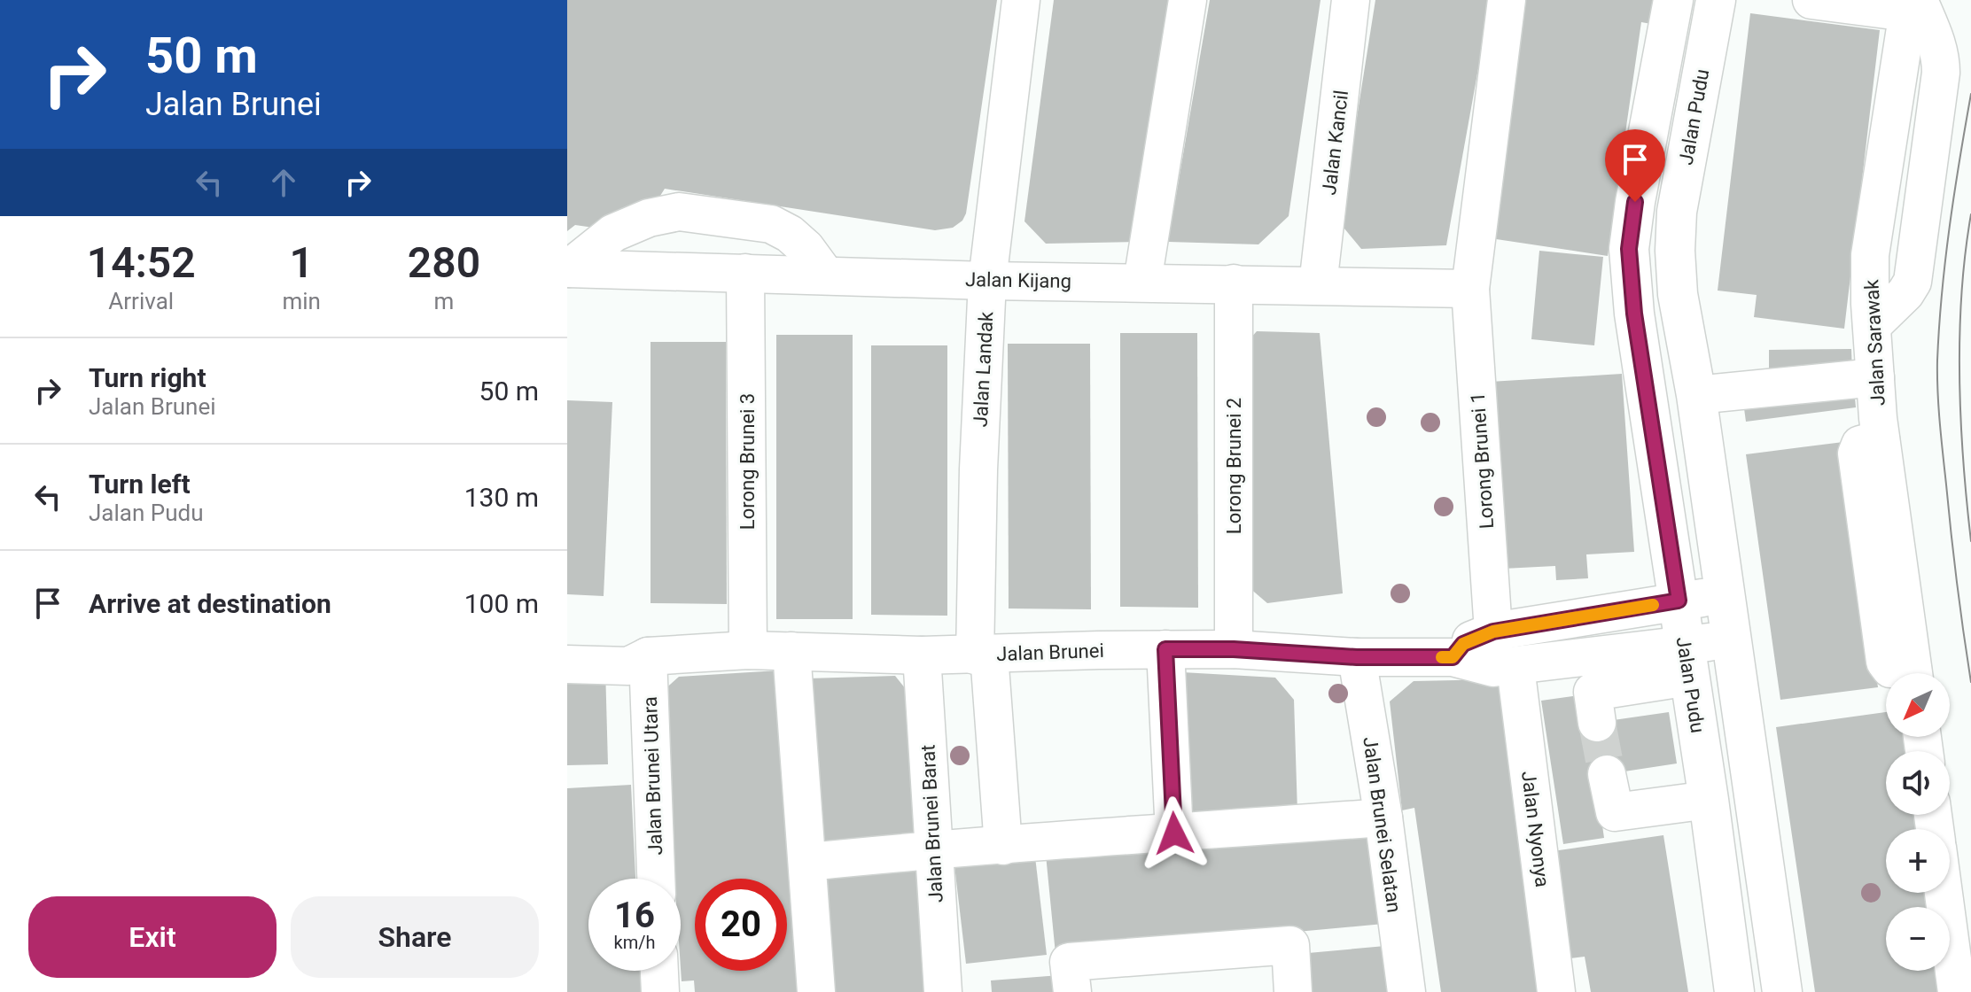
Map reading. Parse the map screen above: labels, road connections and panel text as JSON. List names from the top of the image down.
{
  "streets": {
    "main road": ["Jalan Pudu"],
    "street": [
      "Jalan Kancil",
      "Jalan Kijang",
      "Jalan Sarawak",
      "Jalan Landak",
      "Lorong Brunei 1",
      "Lorong Brunei 3",
      "Lorong Brunei 2",
      "Jalan Brunei",
      "Jalan Brunei Utara",
      "Jalan Brunei Barat",
      "Jalan Brunei Selatan",
      "Jalan Nyonya"
    ]
  },
  "crossings": [
    ["Jalan Pudu", "Jalan Brunei"],
    ["Jalan Kancil", "Jalan Kijang"],
    ["Jalan Kijang", "Jalan Landak"],
    ["Jalan Kijang", "Lorong Brunei 1"],
    ["Jalan Kijang", "Lorong Brunei 3"],
    ["Jalan Kijang", "Lorong Brunei 2"],
    ["Jalan Landak", "Jalan Brunei"],
    ["Lorong Brunei 3", "Jalan Brunei"],
    ["Lorong Brunei 2", "Jalan Brunei"],
    ["Jalan Brunei", "Jalan Brunei Utara"],
    ["Jalan Brunei", "Jalan Brunei Barat"],
    ["Jalan Brunei", "Jalan Brunei Selatan"],
    ["Jalan Brunei", "Jalan Nyonya"]
  ],
  "north": "bottom left",
  "page": {
    "turn": ["50 m", "Jalan Brunei"],
    "eta": [
      "14:52",
      "Arrival",
      "1",
      "min",
      "280",
      "m"
    ],
    "list": [
      {
        "name": "Turn right",
        "note": "Jalan Brunei",
        "value": "50 m"
      },
      {
        "name": "Turn left",
        "note": "Jalan Pudu",
        "value": "130 m"
      },
      {
        "name": "Arrive at destination",
        "value": "100 m"
      }
    ],
    "map_buttons": ["+", "−"],
    "speed": "16 km/h",
    "limit": "20",
    "buttons": ["Exit", "Share"]
  }
}
